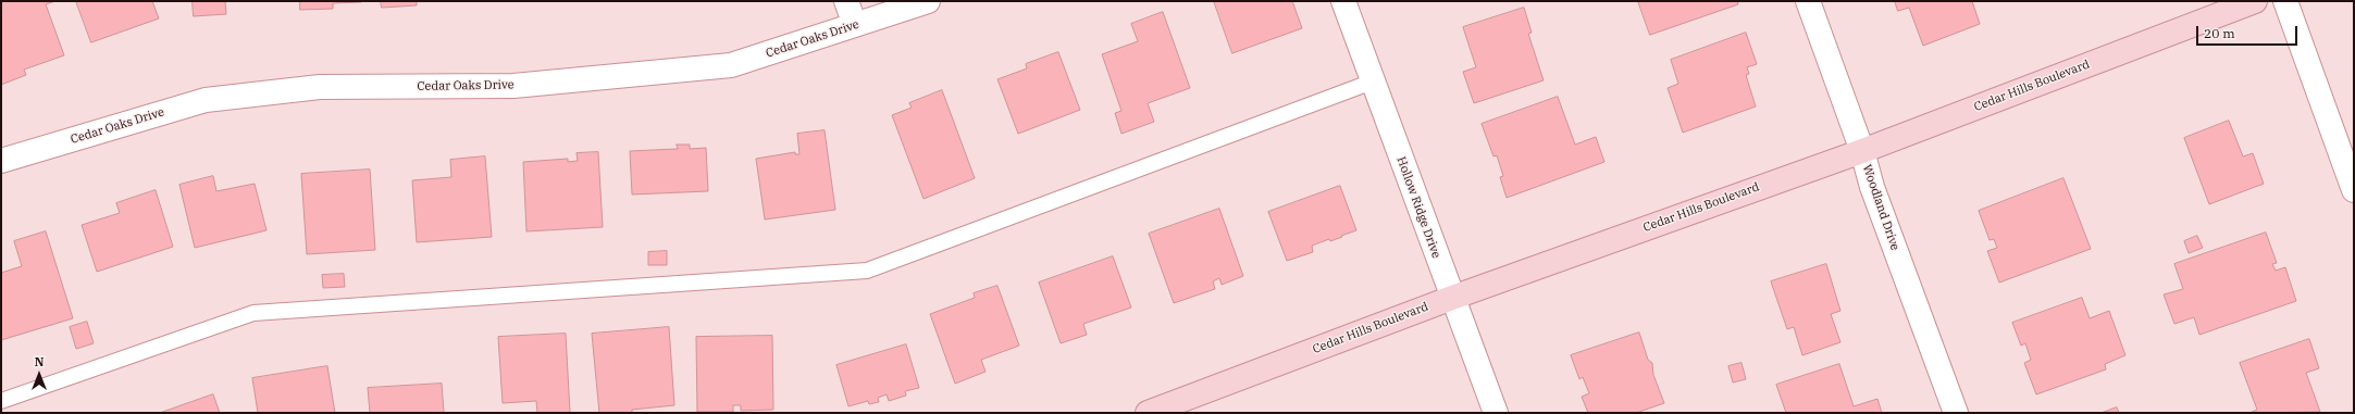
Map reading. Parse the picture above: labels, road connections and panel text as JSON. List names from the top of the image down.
{
  "streets": {
    "street": [
      "Cedar Oaks Drive",
      "Cedar Hills Boulevard",
      "Hollow Ridge Drive",
      "Woodland Drive"
    ]
  },
  "crossings": [
    ["Cedar Hills Boulevard", "Hollow Ridge Drive"],
    ["Cedar Hills Boulevard", "Woodland Drive"]
  ],
  "scale_bar": "20 m",
  "north": "top"
}
